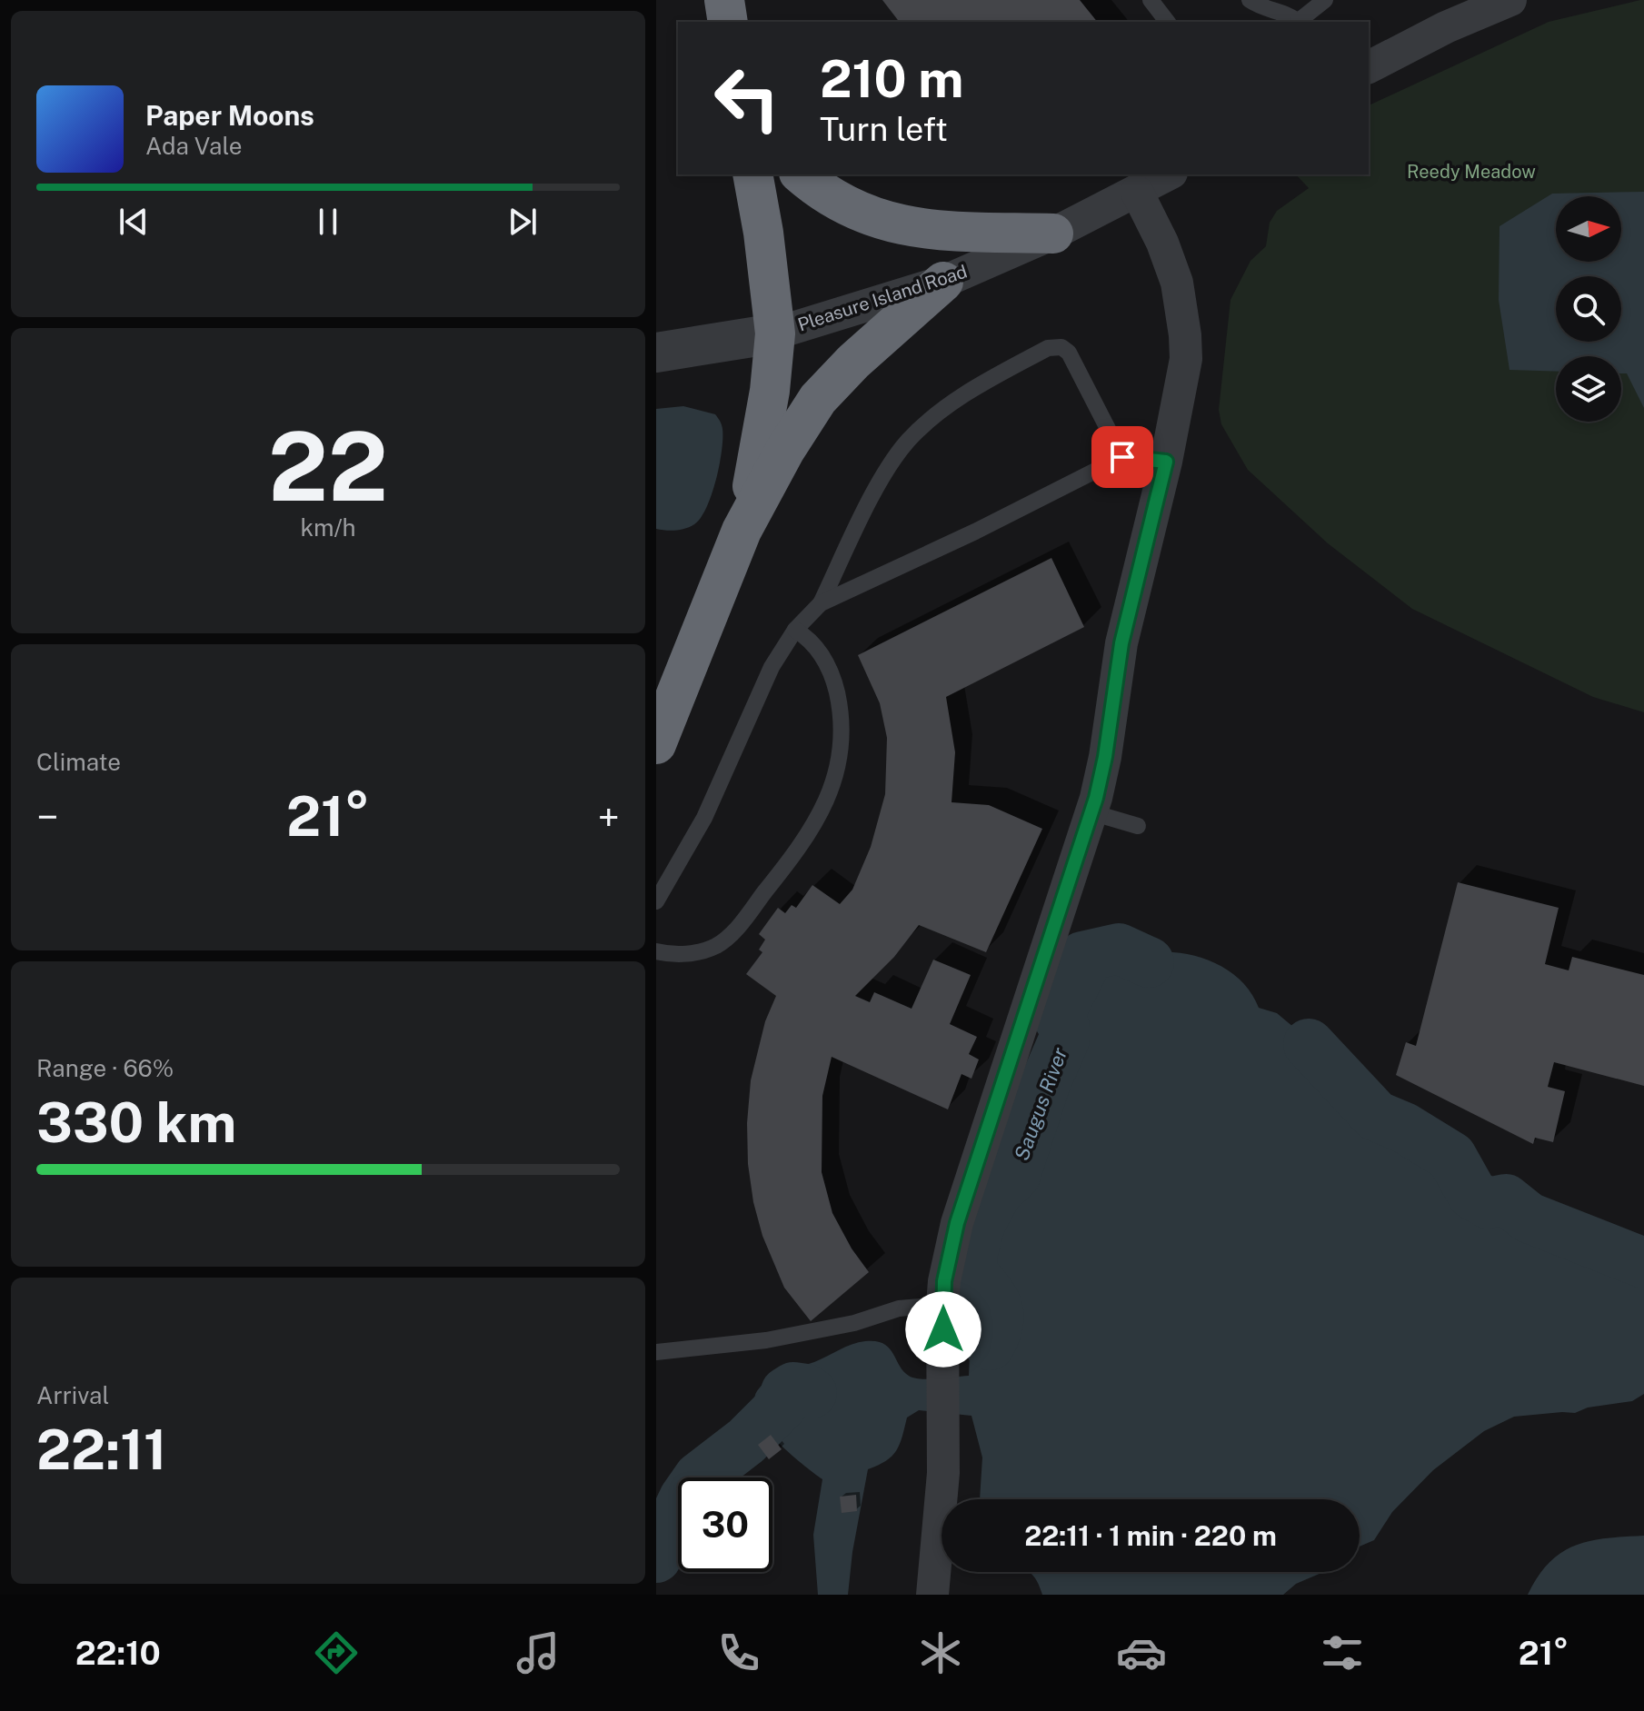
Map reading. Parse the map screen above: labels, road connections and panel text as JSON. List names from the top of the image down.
{
  "streets": {
    "street": ["Pleasure Island Road"]
  },
  "water": ["Saugus River"],
  "parks": ["Reedy Meadow"],
  "north": "right",
  "page": {
    "turn": ["210 m", "Turn left"],
    "song": ["Paper Moons", "Ada Vale"],
    "tile": [
      ["22", "km/h"],
      "Climate",
      ["Range · 66%", "330 km"],
      ["Arrival", "22:11"]
    ],
    "heat": ["−", "21°", "+"],
    "limit": "30",
    "trip": "22:11 · 1 min · 220 m",
    "tabs": ["22:10", "21°"]
  }
}
